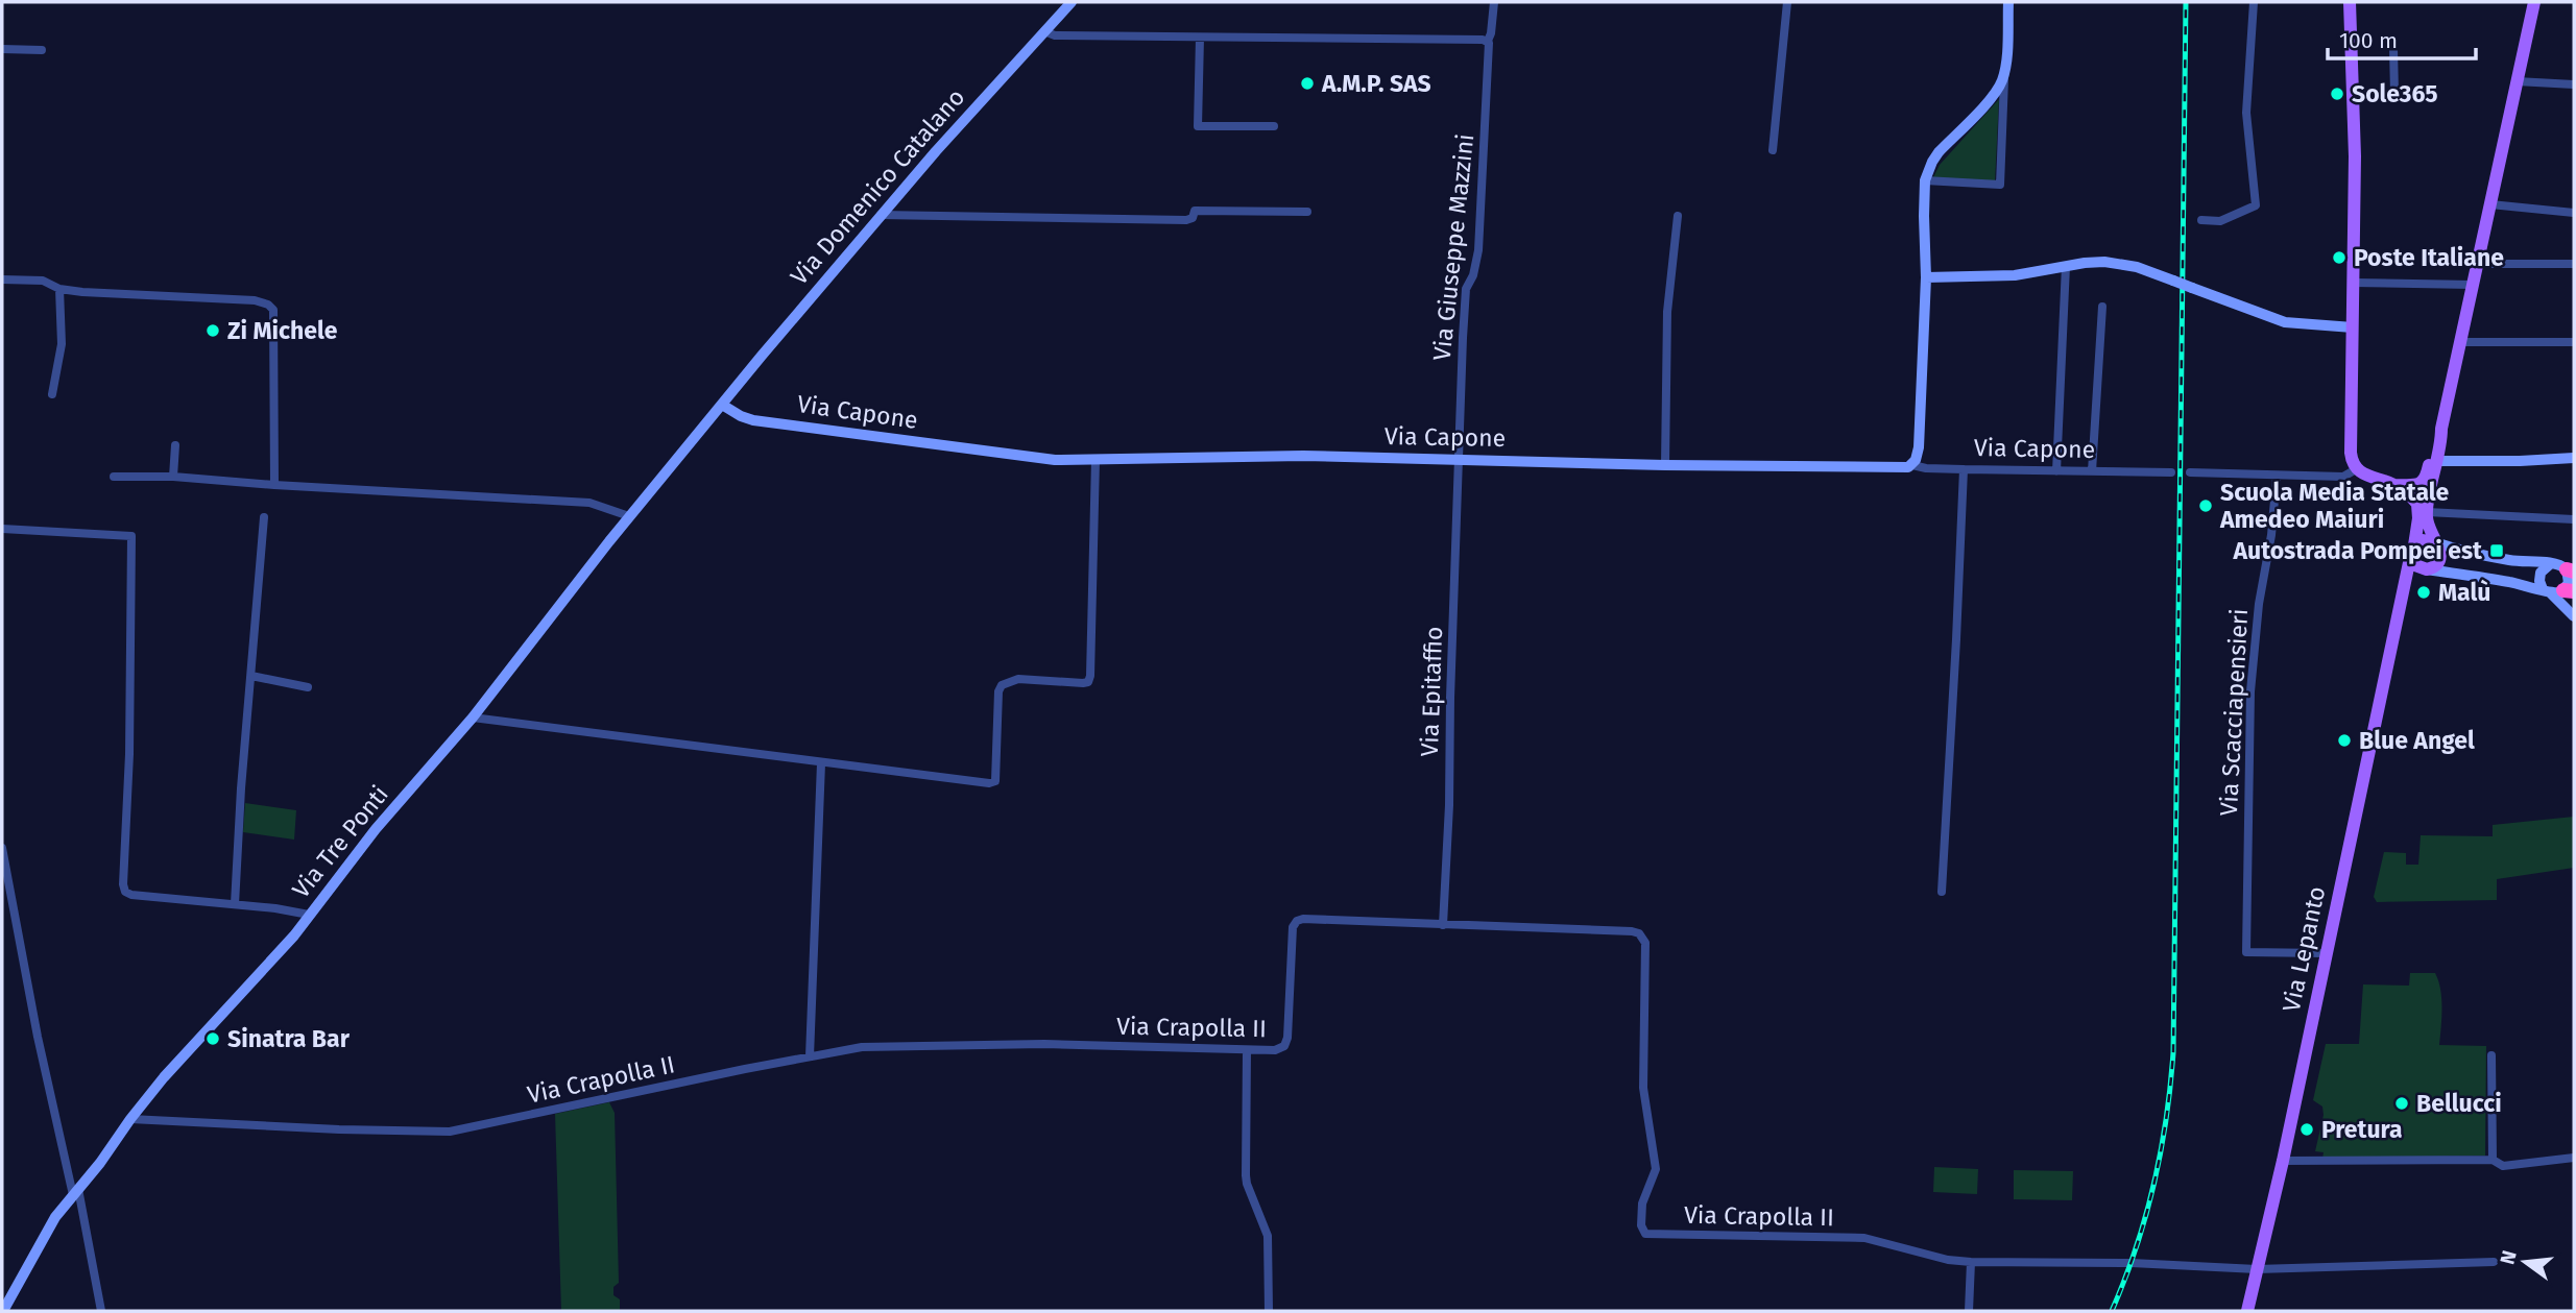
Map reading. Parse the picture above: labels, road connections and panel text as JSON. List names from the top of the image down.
{
  "streets": {
    "main road": ["Via Lepanto"],
    "street": [
      "Via Domenico Catalano",
      "Via Giuseppe Mazzini",
      "Via Capone",
      "Via Epitaffio",
      "Via Scacciapensieri",
      "Via Tre Ponti",
      "Via Crapolla II"
    ]
  },
  "crossings": [
    ["Via Domenico Catalano", "Via Capone"],
    ["Via Domenico Catalano", "Via Tre Ponti"],
    ["Via Giuseppe Mazzini", "Via Capone"],
    ["Via Giuseppe Mazzini", "Via Epitaffio"],
    ["Via Capone", "Via Epitaffio"],
    ["Via Capone", "Via Tre Ponti"],
    ["Via Epitaffio", "Via Crapolla II"],
    ["Via Scacciapensieri", "Via Lepanto"],
    ["Via Tre Ponti", "Via Crapolla II"],
    ["Via Lepanto", "Via Crapolla II"]
  ],
  "places": {
    "other": [
      "A.M.P. SAS",
      "Sole365",
      "Poste Italiane",
      "Zi Michele",
      "Scuola Media Statale Amedeo Maiuri",
      "Malù",
      "Blue Angel",
      "Sinatra Bar",
      "Bellucci",
      "Pretura"
    ],
    "transit": ["Autostrada Pompei est"]
  },
  "scale_bar": "100 m",
  "north": "left"
}
